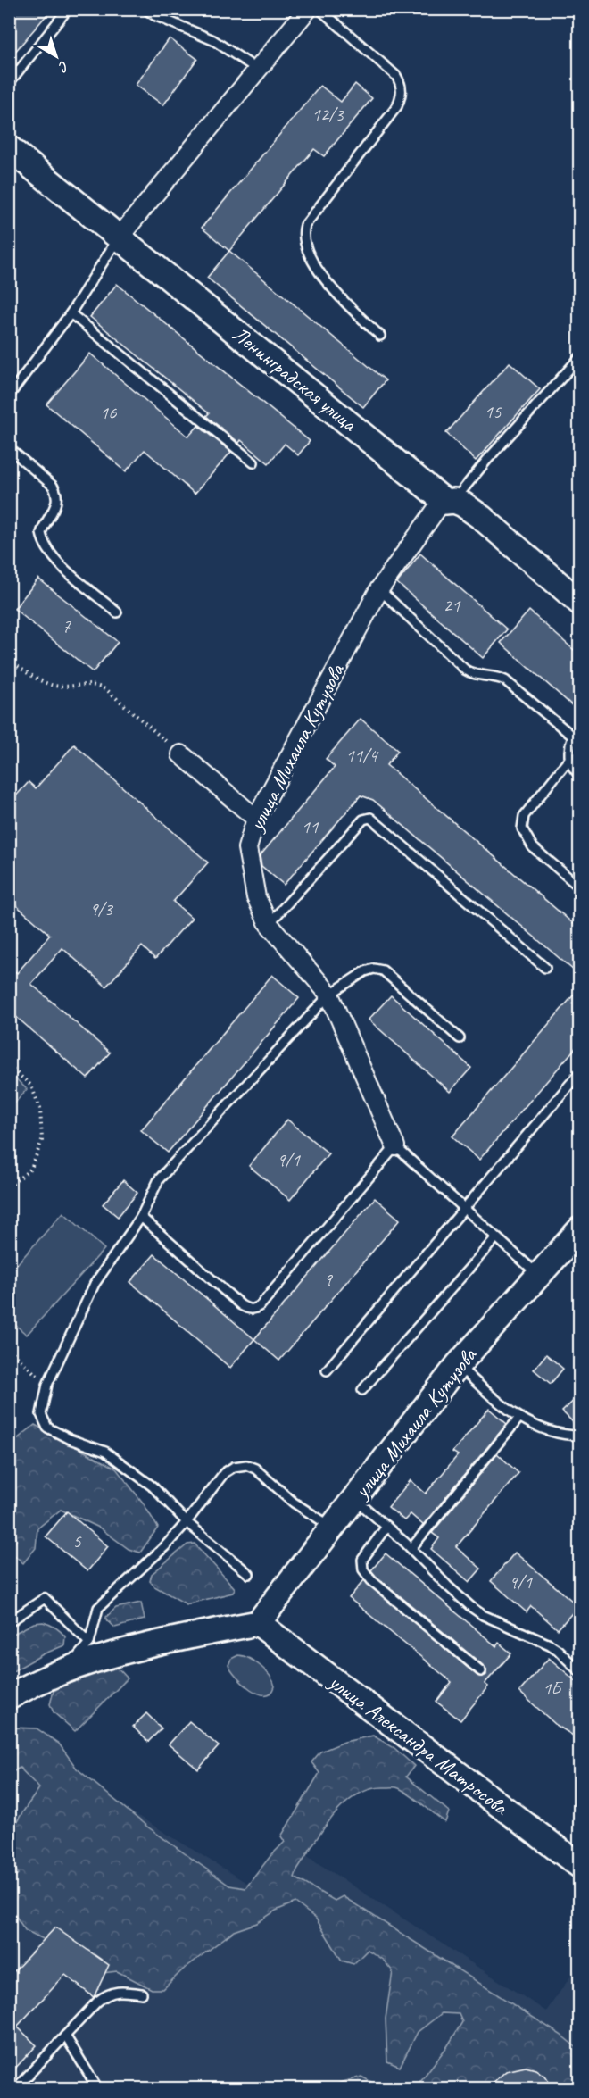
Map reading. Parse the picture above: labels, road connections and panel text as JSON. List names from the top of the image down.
{
  "streets": {
    "street": ["Ленинградская улица", "улица Михаила Кутузова", "улица Александра Матросова"]
  },
  "crossings": [
    ["Ленинградская улица", "улица Михаила Кутузова"],
    ["улица Михаила Кутузова", "улица Александра Матросова"]
  ],
  "house_numbers": [
    "12/3",
    "15",
    "16",
    "21",
    "7",
    "11/4",
    "11",
    "9/3",
    "9/1",
    "9",
    "5",
    "9/1",
    "1Б"
  ],
  "north": "bottom right"
}
